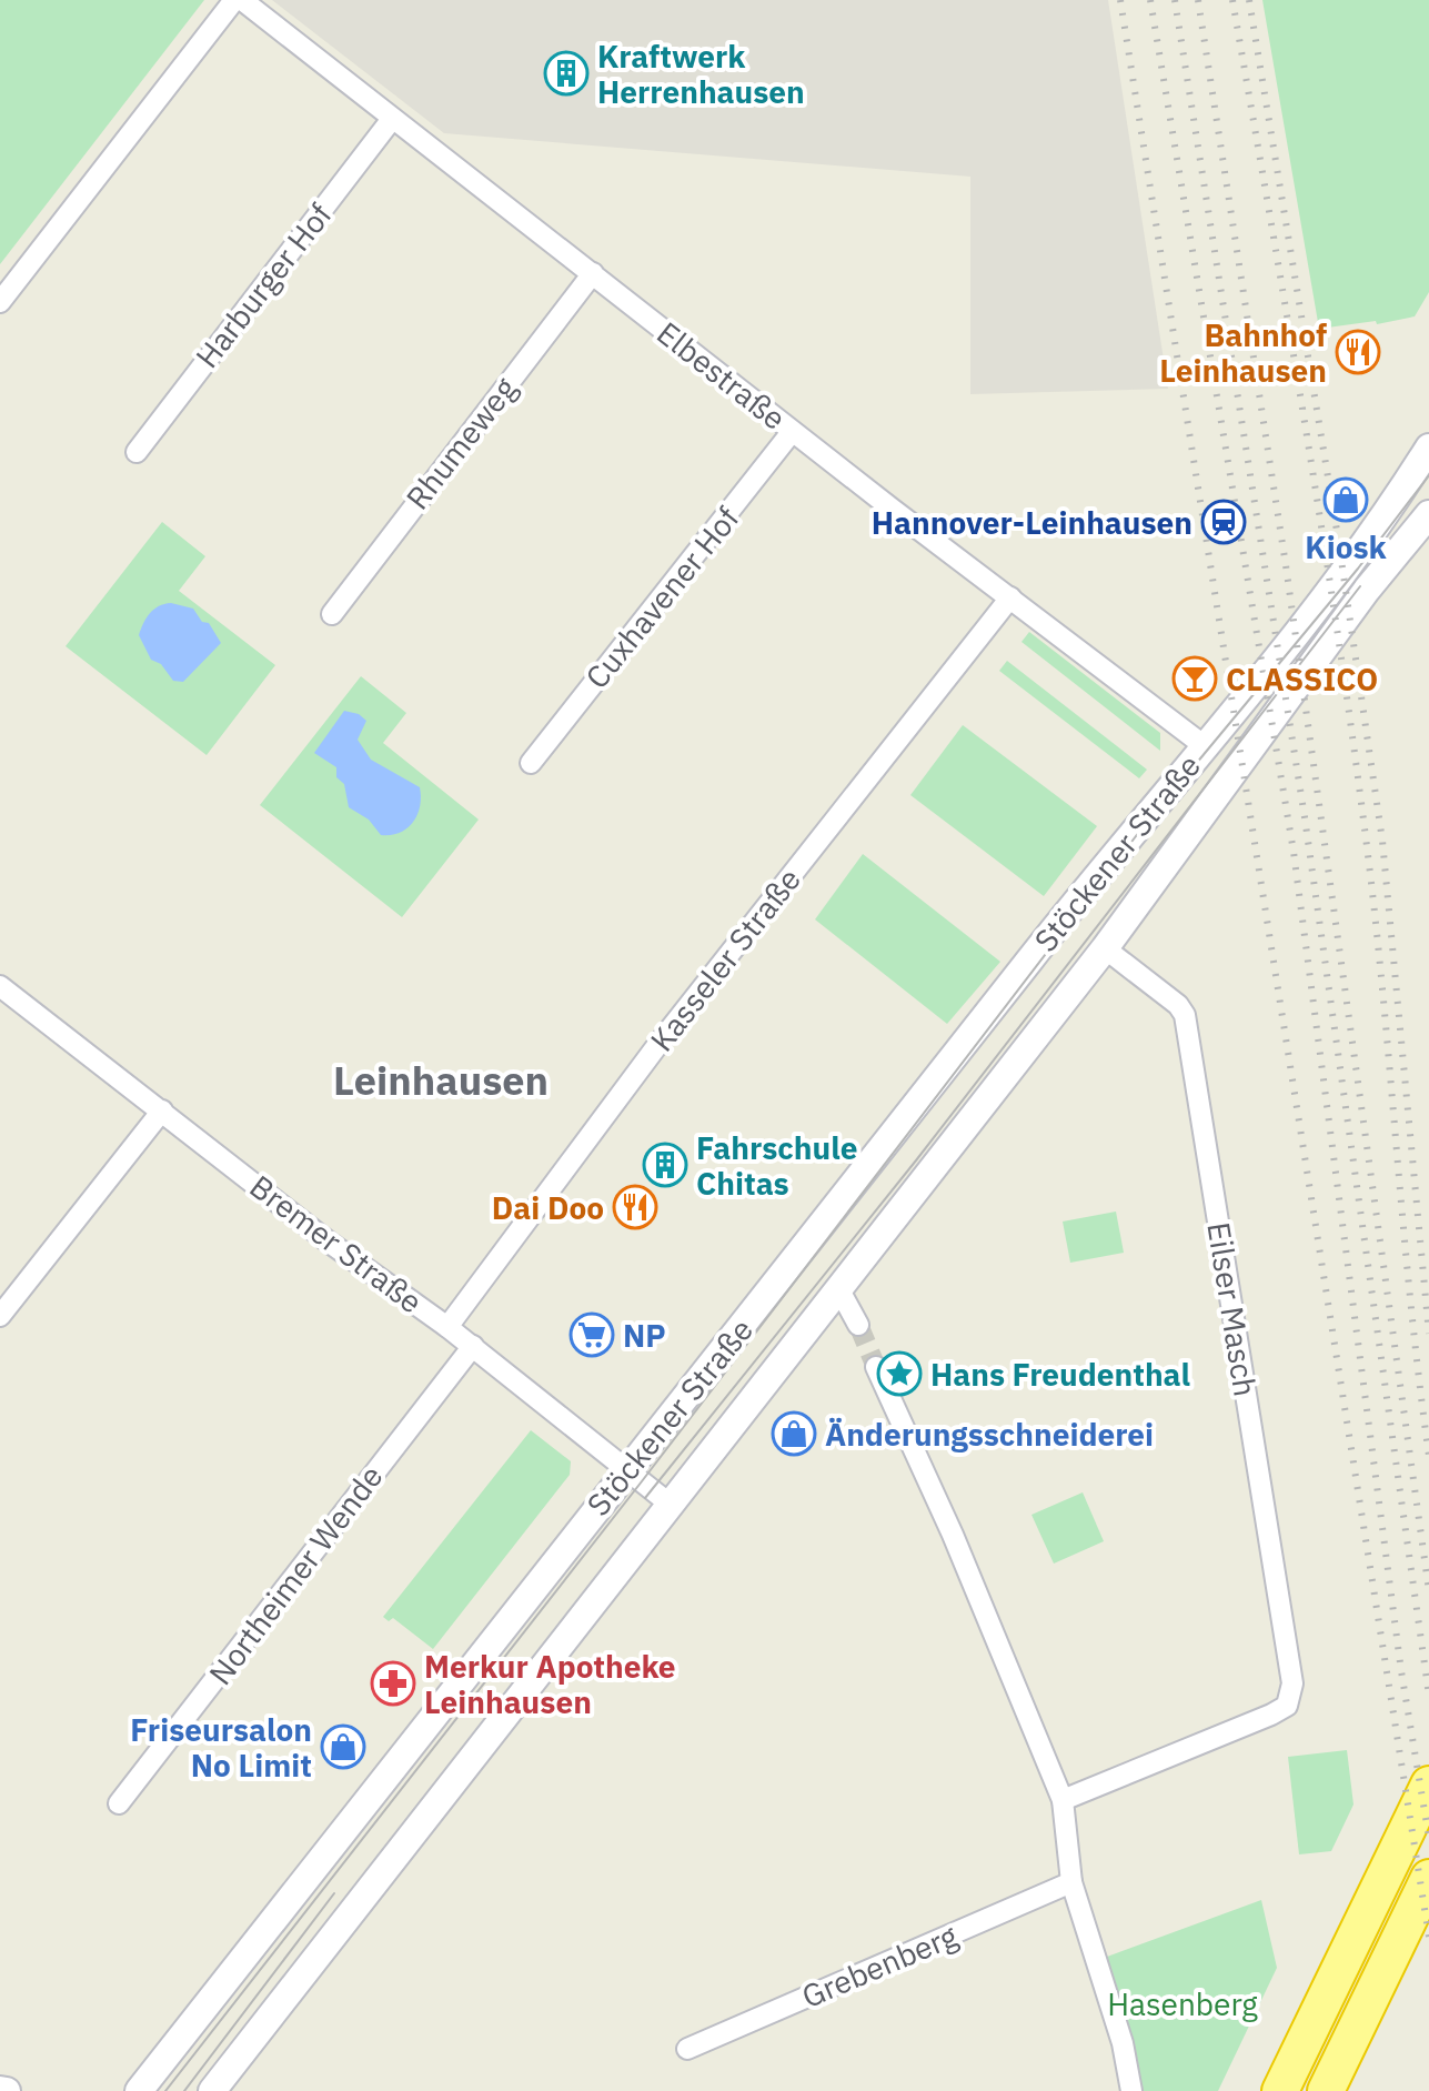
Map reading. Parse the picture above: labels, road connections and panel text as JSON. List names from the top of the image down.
{
  "streets": {
    "street": [
      "Harburger Hof",
      "Elbestraße",
      "Rhumeweg",
      "Cuxhavener Hof",
      "Stöckener Straße",
      "Kasseler Straße",
      "Bremer Straße",
      "Eilser Masch",
      "Northeimer Wende",
      "Grebenberg"
    ]
  },
  "crossings": [
    ["Harburger Hof", "Elbestraße"],
    ["Elbestraße", "Rhumeweg"],
    ["Elbestraße", "Cuxhavener Hof"],
    ["Elbestraße", "Stöckener Straße"],
    ["Elbestraße", "Kasseler Straße"],
    ["Stöckener Straße", "Bremer Straße"],
    ["Stöckener Straße", "Eilser Masch"],
    ["Kasseler Straße", "Bremer Straße"],
    ["Bremer Straße", "Northeimer Wende"]
  ],
  "districts": ["Leinhausen"],
  "parks": ["Hasenberg"],
  "places": {
    "building": ["Kraftwerk Herrenhausen", "Fahrschule Chitas"],
    "restaurant": ["Bahnhof Leinhausen", "Dai Doo"],
    "shop": ["Kiosk", "Änderungsschneiderei", "Friseursalon No Limit"],
    "station": ["Hannover-Leinhausen"],
    "bar": ["CLASSICO"],
    "supermarket": ["NP"],
    "place": ["Hans Freudenthal"],
    "pharmacy": ["Merkur Apotheke Leinhausen"]
  }
}
